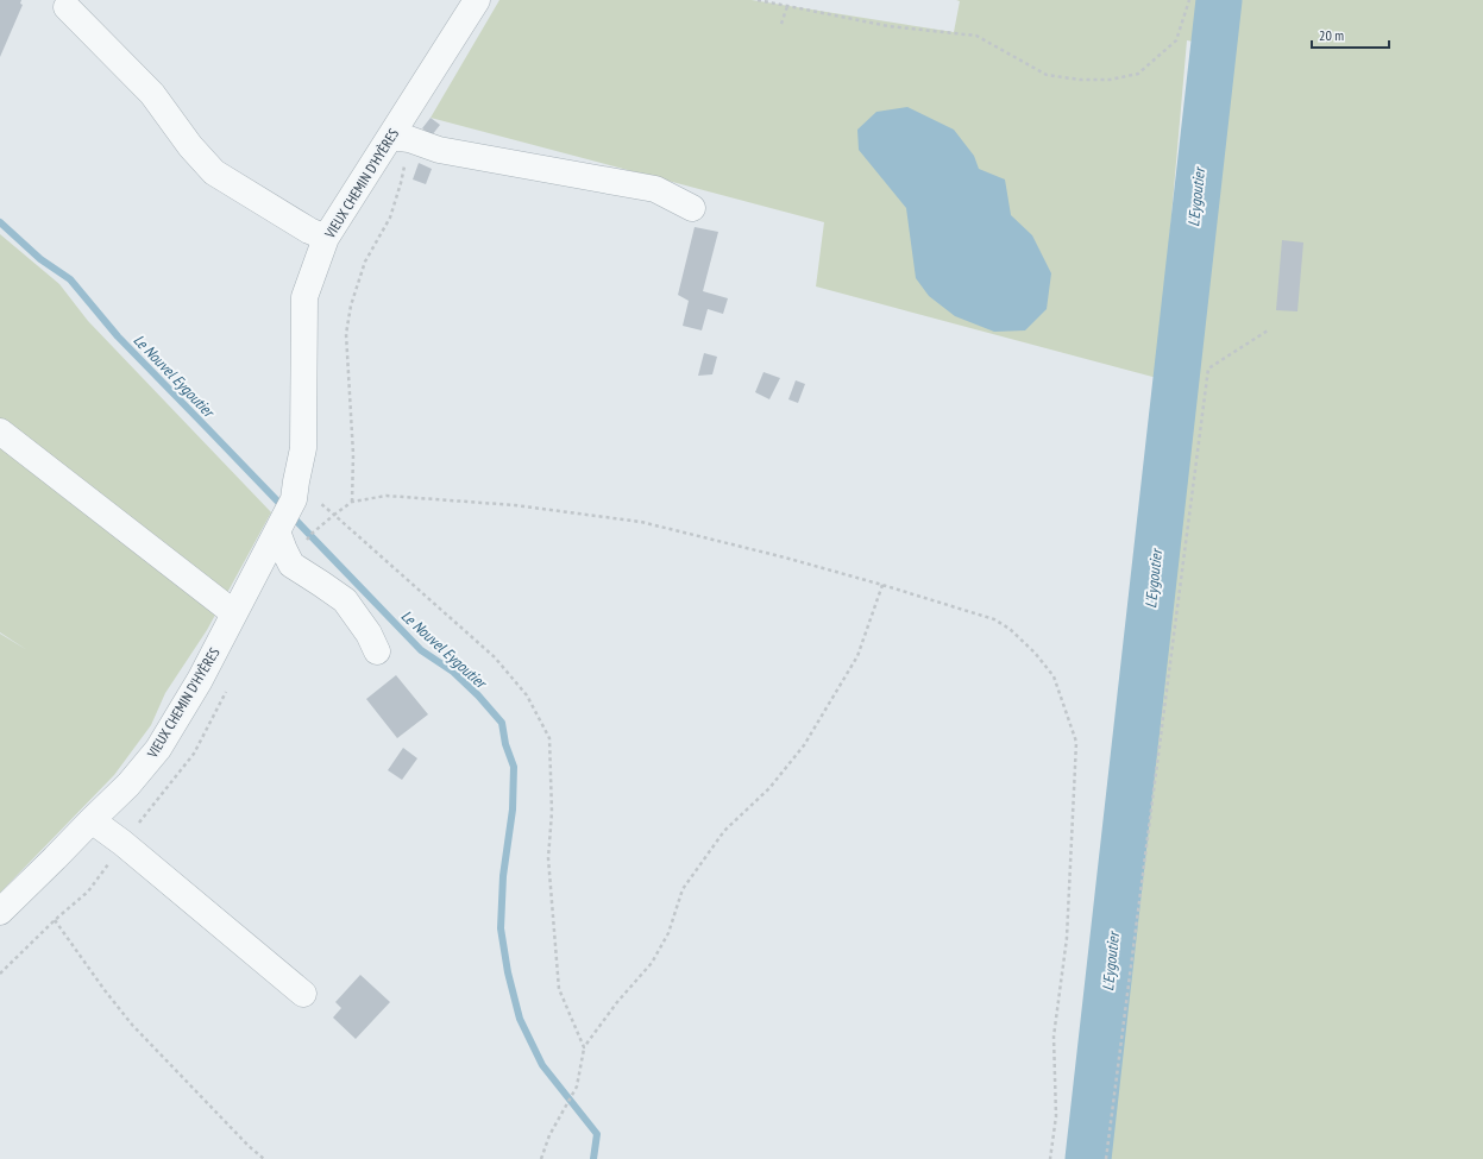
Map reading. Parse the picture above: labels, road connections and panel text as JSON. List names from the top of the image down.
{
  "streets": {
    "street": ["VIEUX CHEMIN D'HYÈRES"]
  },
  "water": ["L'Eygoutier", "Le Nouvel Eygoutier"],
  "scale_bar": "20 m"
}
